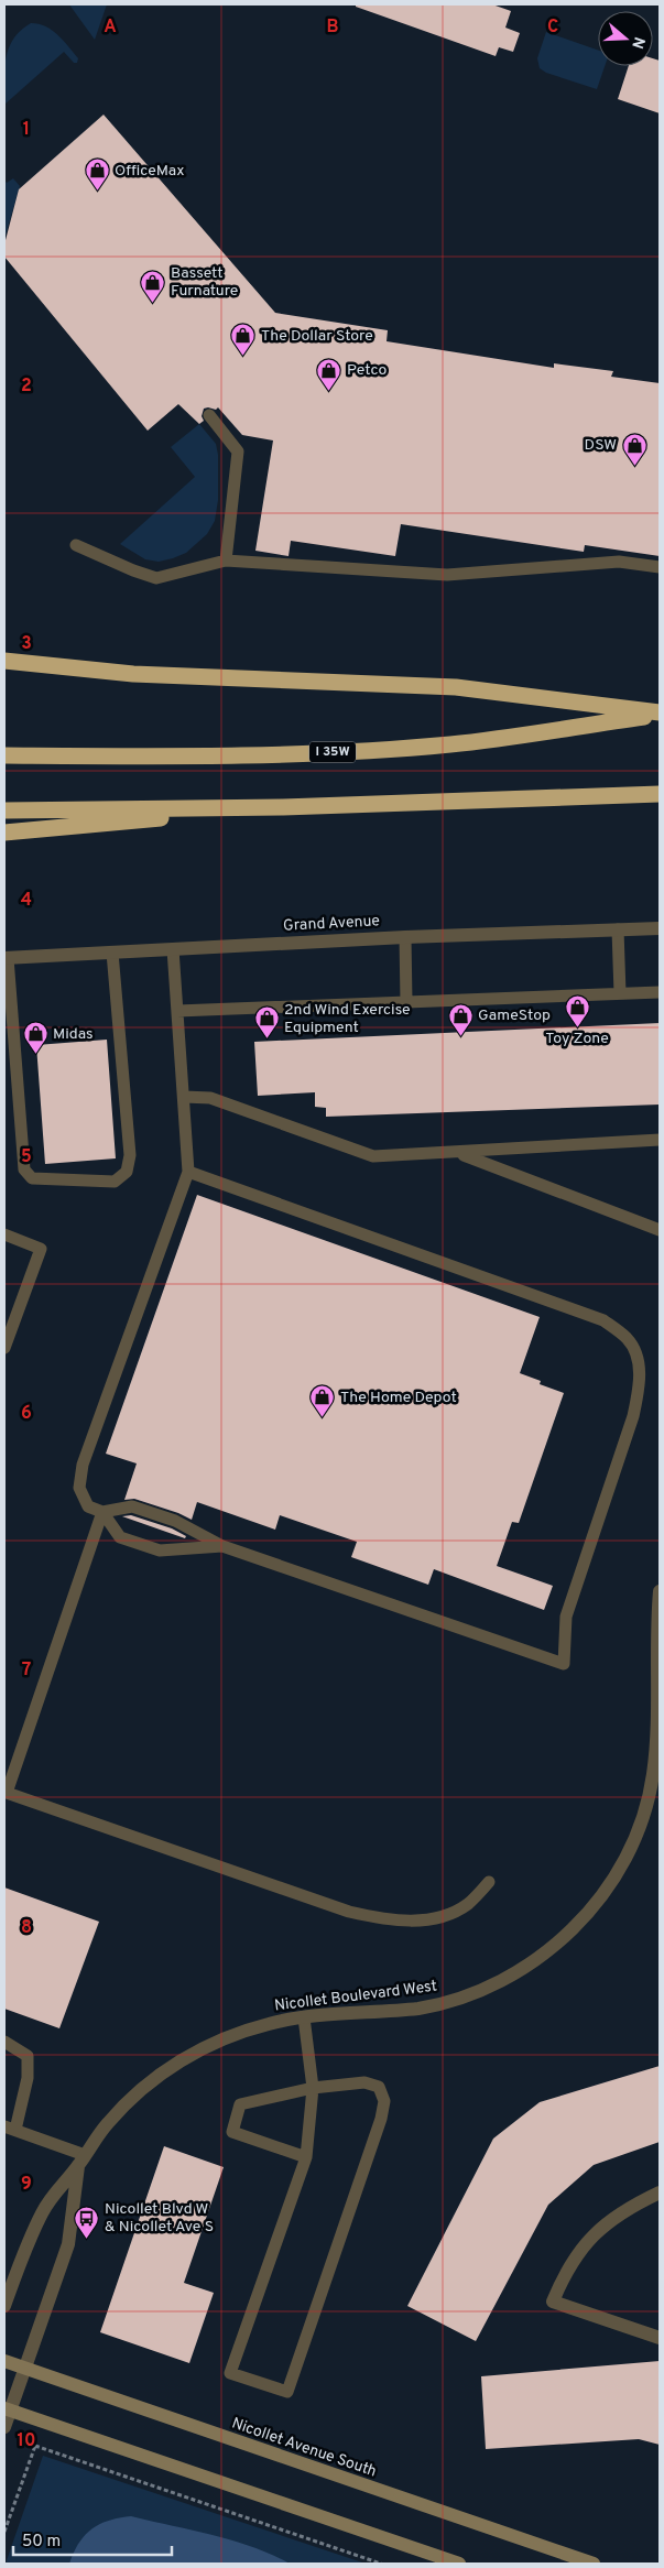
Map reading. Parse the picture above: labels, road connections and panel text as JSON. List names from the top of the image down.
{
  "streets": {
    "highway": ["I 35W"],
    "main road": ["Nicollet Avenue South"],
    "street": ["Grand Avenue", "Nicollet Boulevard West"]
  },
  "crossings": [
    ["Nicollet Boulevard West", "Nicollet Avenue South"]
  ],
  "places": {
    "shop": [
      "OfficeMax",
      "Bassett Furnature",
      "The Dollar Store",
      "Petco",
      "DSW",
      "Toy Zone",
      "GameStop",
      "2nd Wind Exercise Equipment",
      "Midas",
      "The Home Depot"
    ],
    "bus stop": ["Nicollet Blvd W & Nicollet Ave S"]
  },
  "scale_bar": "50 m",
  "north": "right",
  "grid": {
    "columns": ["A", "B", "C"],
    "rows": [
      "1",
      "2",
      "3",
      "4",
      "5",
      "6",
      "7",
      "8",
      "9",
      "10"
    ]
  }
}
